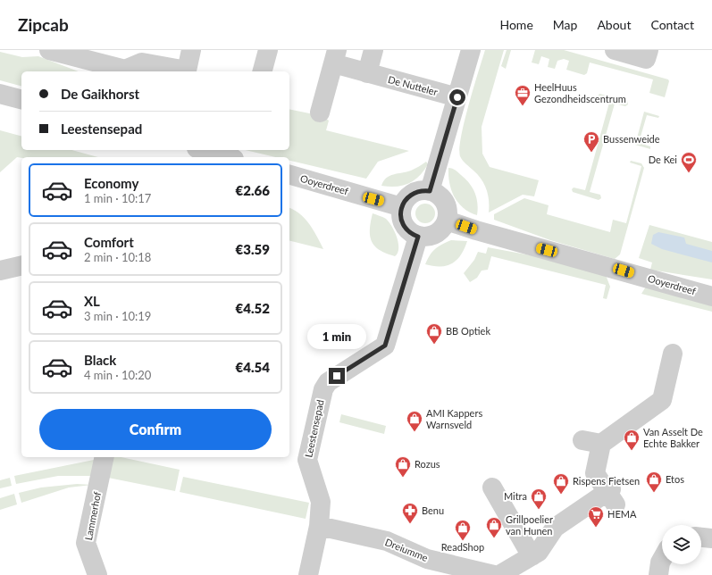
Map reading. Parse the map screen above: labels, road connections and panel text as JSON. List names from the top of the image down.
{
  "streets": {
    "street": [
      "De Nutteler",
      "Ooyerdreef",
      "Leestensepad",
      "Lammerhof",
      "Dreiumme"
    ]
  },
  "crossings": [
    ["Ooyerdreef", "Leestensepad"],
    ["Leestensepad", "Dreiumme"]
  ],
  "places": {
    "office": ["HeelHuus Gezondheidscentrum"],
    "parking": ["Bussenweide"],
    "sports": ["De Kei"],
    "shop": [
      "BB Optiek",
      "AMI Kappers Warnsveld",
      "Van Asselt De Echte Bakker",
      "Rozus",
      "Etos",
      "Rispens Fietsen",
      "Mitra",
      "Grillpoelier van Hunen",
      "ReadShop"
    ],
    "pharmacy": ["Benu"],
    "supermarket": ["HEMA"]
  },
  "page": {
    "header": "Zipcab",
    "nav": [
      "Home",
      "Map",
      "About",
      "Contact"
    ],
    "banner": ["De Gaikhorst", "Leestensepad"],
    "list": [
      {
        "name": "Economy",
        "note": "1 min · 10:17",
        "value": "€2.66"
      },
      {
        "name": "Comfort",
        "note": "2 min · 10:18",
        "value": "€3.59"
      },
      {
        "name": "XL",
        "note": "3 min · 10:19",
        "value": "€4.52"
      },
      {
        "name": "Black",
        "note": "4 min · 10:20",
        "value": "€4.54"
      }
    ],
    "bubble": "1 min",
    "buttons": "Confirm"
  }
}
